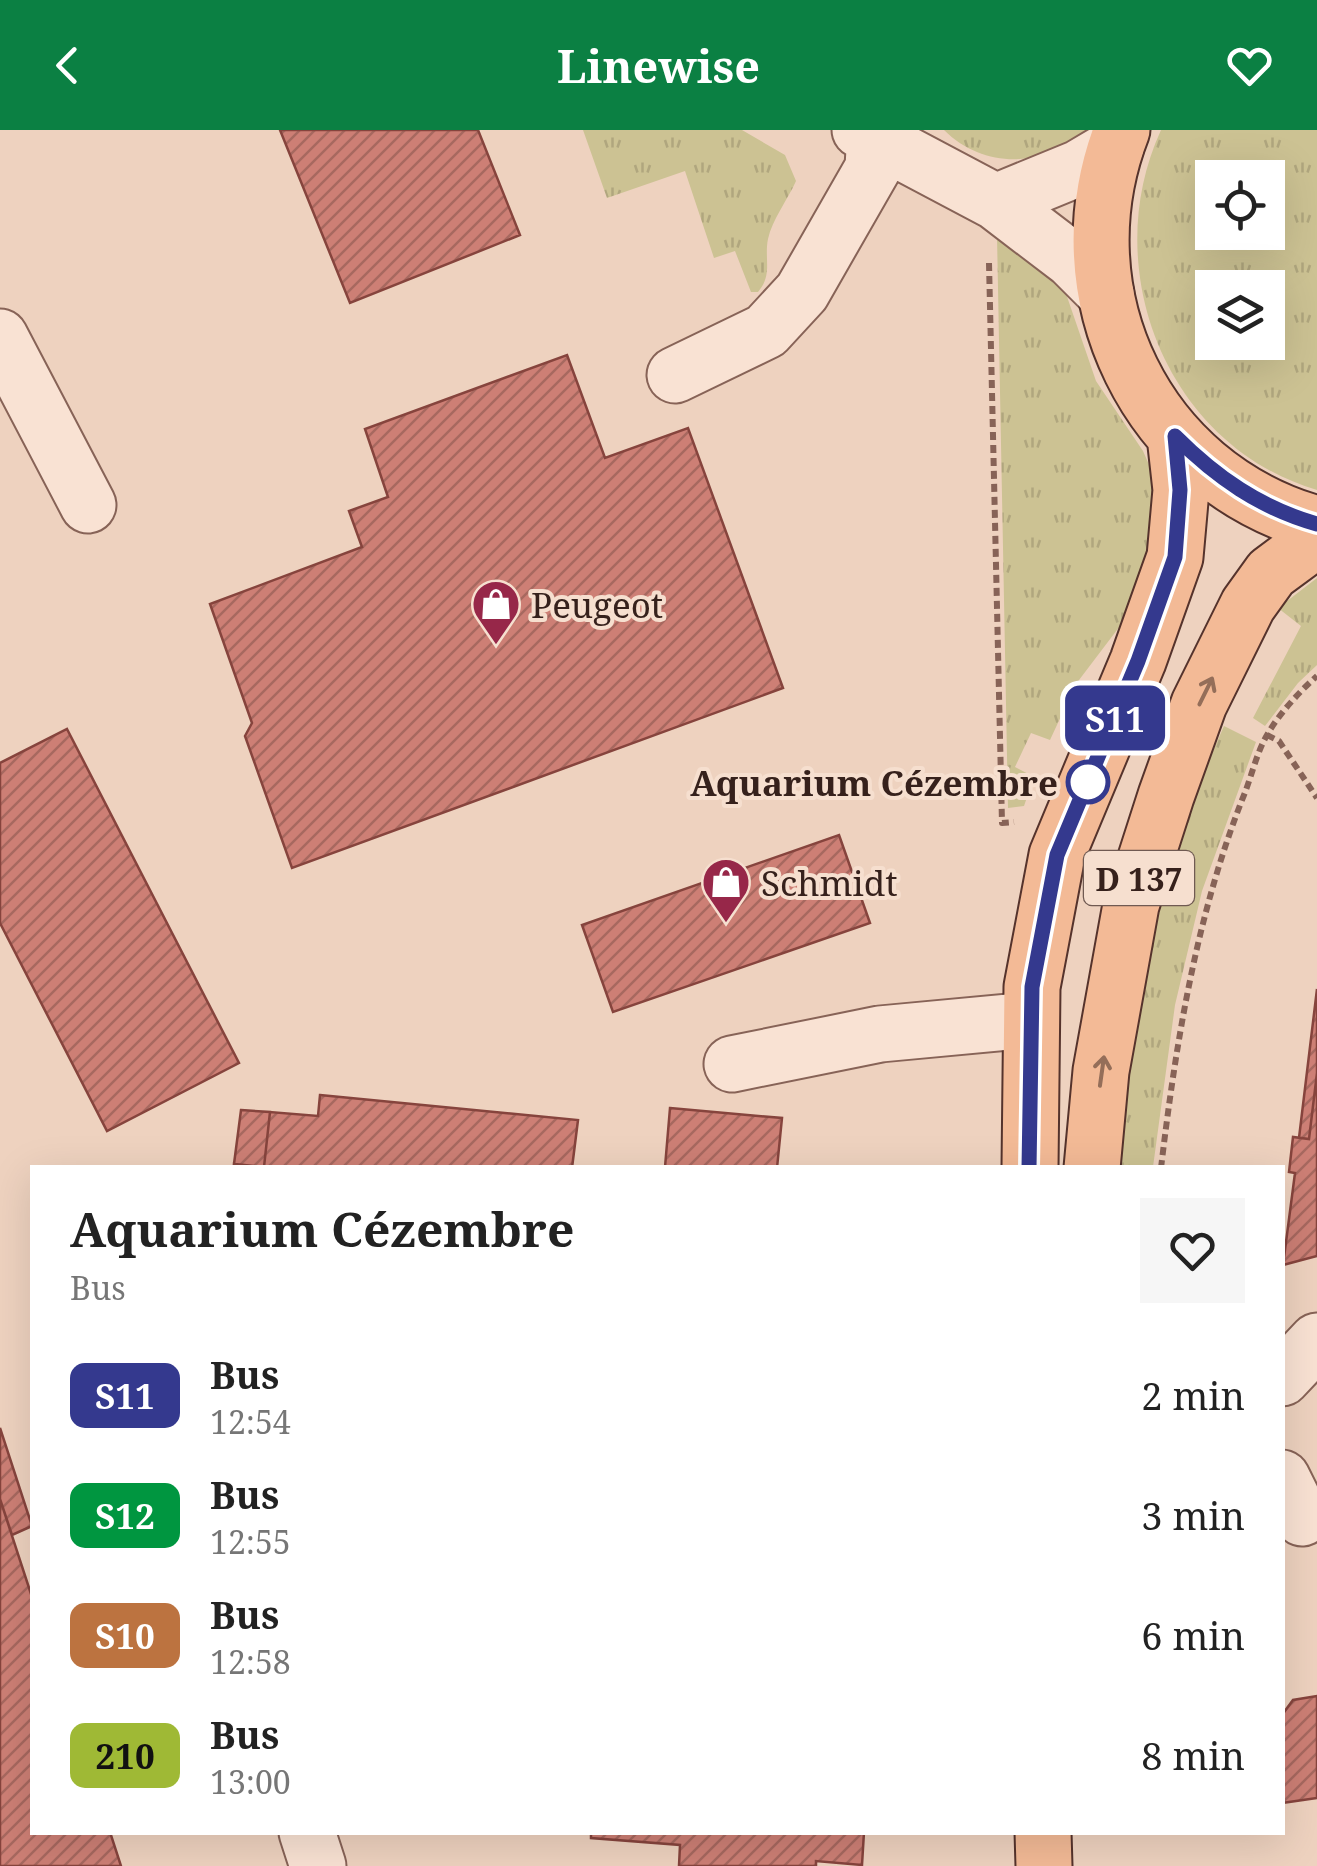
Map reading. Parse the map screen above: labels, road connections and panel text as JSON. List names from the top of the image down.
{
  "streets": {
    "main road": ["D 137"]
  },
  "places": {
    "shop": ["Peugeot", "Schmidt"],
    "other": ["Aquarium Cézembre"]
  },
  "lines": ["bus line S11"],
  "page": {
    "header": "Linewise",
    "on_map": "S11",
    "heading": ["Aquarium Cézembre", "Bus"],
    "list": [
      {
        "mark": "S11",
        "name": "Bus",
        "note": "12:54",
        "value": "2 min"
      },
      {
        "mark": "S12",
        "name": "Bus",
        "note": "12:55",
        "value": "3 min"
      },
      {
        "mark": "S10",
        "name": "Bus",
        "note": "12:58",
        "value": "6 min"
      },
      {
        "mark": "210",
        "name": "Bus",
        "note": "13:00",
        "value": "8 min"
      }
    ]
  }
}
